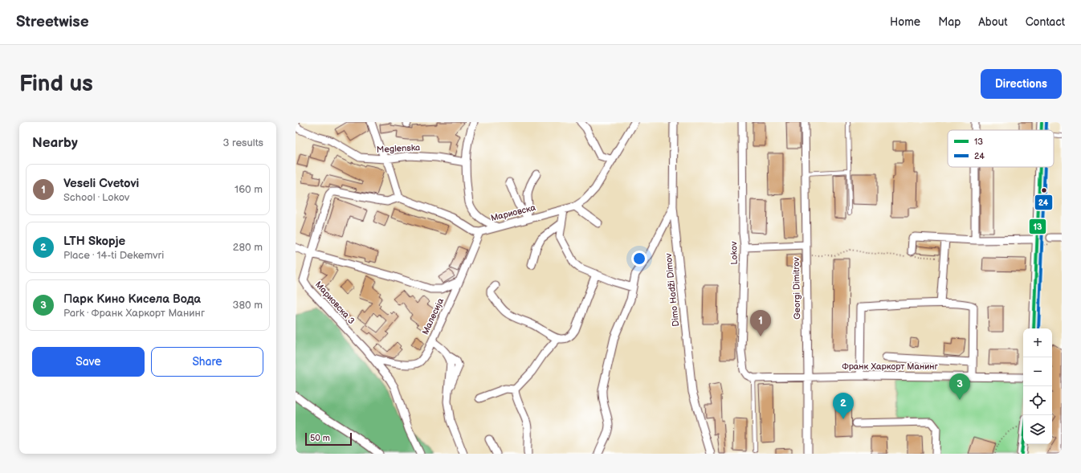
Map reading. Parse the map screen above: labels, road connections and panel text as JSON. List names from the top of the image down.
{
  "streets": {
    "street": [
      "Meglenska",
      "Мариовска",
      "Lokov",
      "Georgi Dimitrov",
      "Dimo Hadži Dimov",
      "Мариовска 3",
      "Малесија",
      "Франк Харкорт Манинг"
    ]
  },
  "crossings": [
    ["Мариовска", "Малесија"],
    ["Lokov", "Франк Харкорт Манинг"],
    ["Georgi Dimitrov", "Франк Харкорт Манинг"],
    ["Мариовска 3", "Малесија"]
  ],
  "lines": ["transit line 13", "transit line 24"],
  "legend": ["13", "24"],
  "scale_bar": "50 m",
  "page": {
    "header": "Streetwise",
    "nav": [
      "Home",
      "Map",
      "About",
      "Contact"
    ],
    "buttons": [
      "Directions",
      ["Save", "Share"]
    ],
    "title": "Find us",
    "heading": ["Nearby", "3 results"],
    "list": [
      {
        "mark": "1",
        "name": "Veseli Cvetovi",
        "note": "School · Lokov",
        "value": "160 m"
      },
      {
        "mark": "2",
        "name": "LTH Skopje",
        "note": "Place · 14-ti Dekemvri",
        "value": "280 m"
      },
      {
        "mark": "3",
        "name": "Парк Кино Кисела Вода",
        "note": "Park · Франк Харкорт Манинг",
        "value": "380 m"
      }
    ],
    "pins": ["1", "3", "2"],
    "map_buttons": ["+", "−"],
    "scale": "50 m"
  }
}
